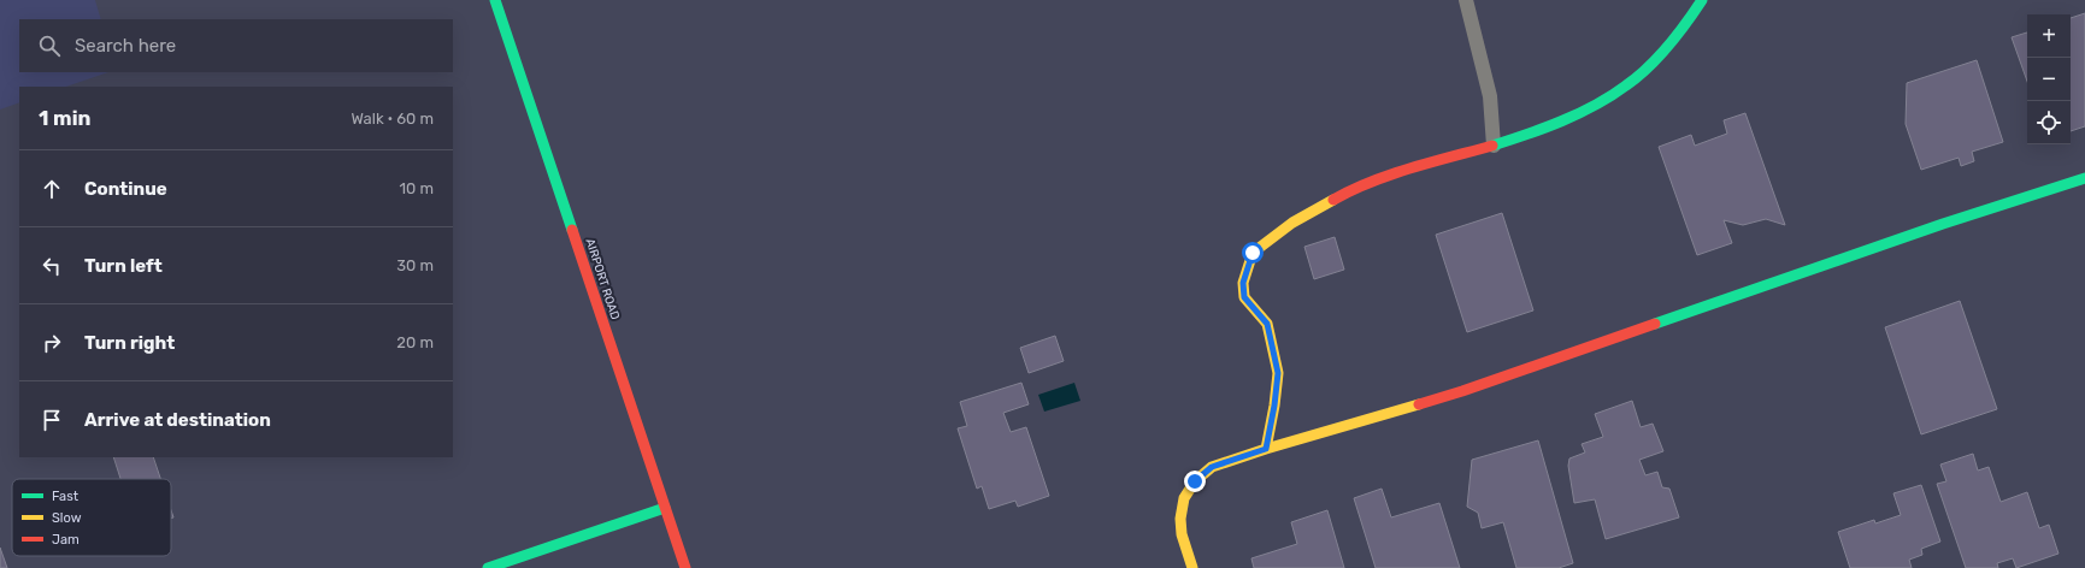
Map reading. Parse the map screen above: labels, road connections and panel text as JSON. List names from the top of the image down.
{
  "streets": {
    "street": ["AIRPORT ROAD"]
  },
  "legend": ["Fast", "Slow", "Jam"],
  "page": {
    "map_buttons": ["+", "−"],
    "search": "Search here",
    "heading": ["1 min", "Walk · 60 m"],
    "list": [
      ["Continue", "10 m"],
      ["Turn left", "30 m"],
      ["Turn right", "20 m"],
      "Arrive at destination"
    ]
  }
}
